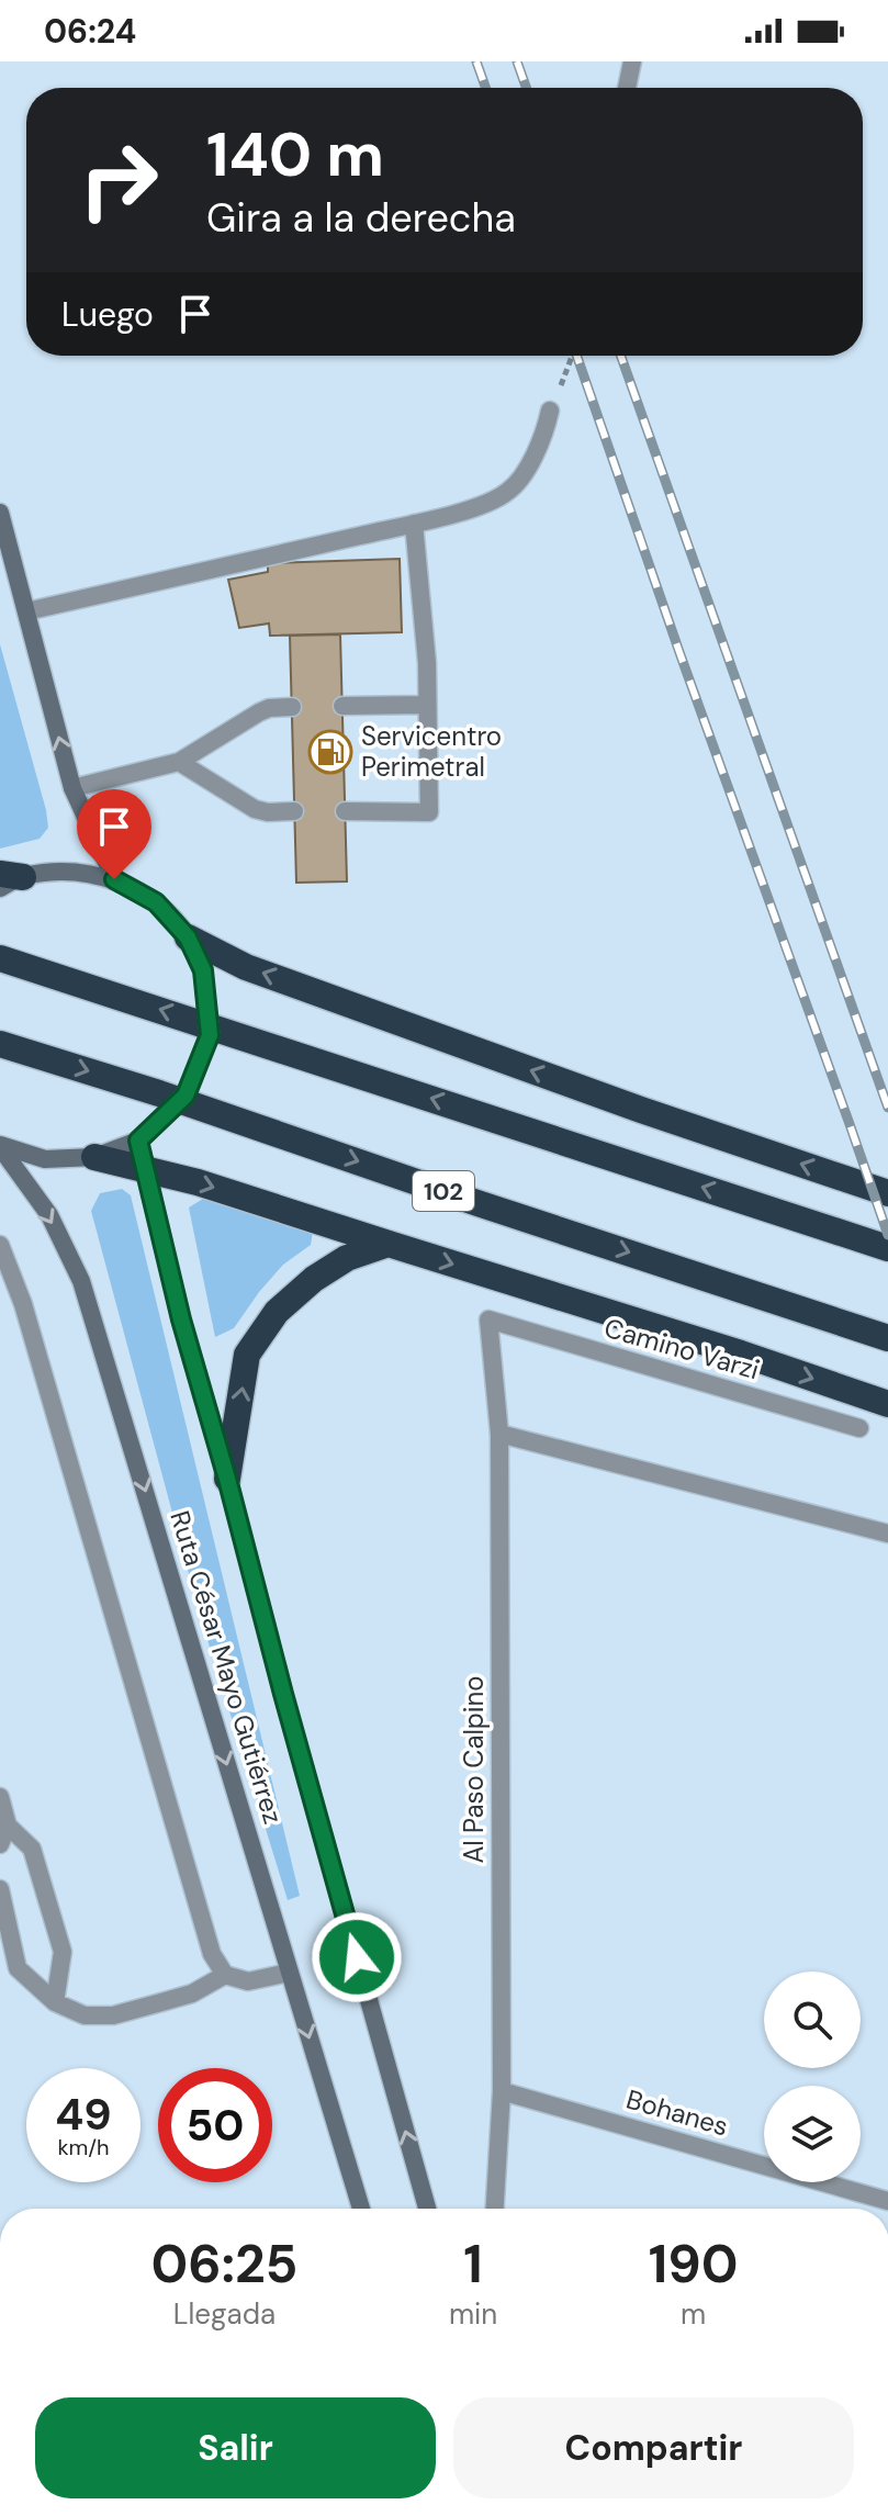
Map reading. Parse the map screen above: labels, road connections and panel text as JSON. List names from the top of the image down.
{
  "streets": {
    "highway": ["102"],
    "main road": ["Ruta César Mayo Gutiérrez"],
    "street": ["Camino Varzi", "Al Paso Calpino", "Bohanes"]
  },
  "crossings": [
    ["Camino Varzi", "Al Paso Calpino"],
    ["Al Paso Calpino", "Bohanes"]
  ],
  "places": {
    "fuel station": ["Servicentro Perimetral"]
  },
  "page": {
    "status": "06:24",
    "turn": ["140 m", "Gira a la derecha"],
    "then": "Luego",
    "speed": "49 km/h",
    "limit": "50",
    "eta": [
      "06:25",
      "Llegada",
      "1",
      "min",
      "190",
      "m"
    ],
    "buttons": ["Salir", "Compartir"]
  }
}
